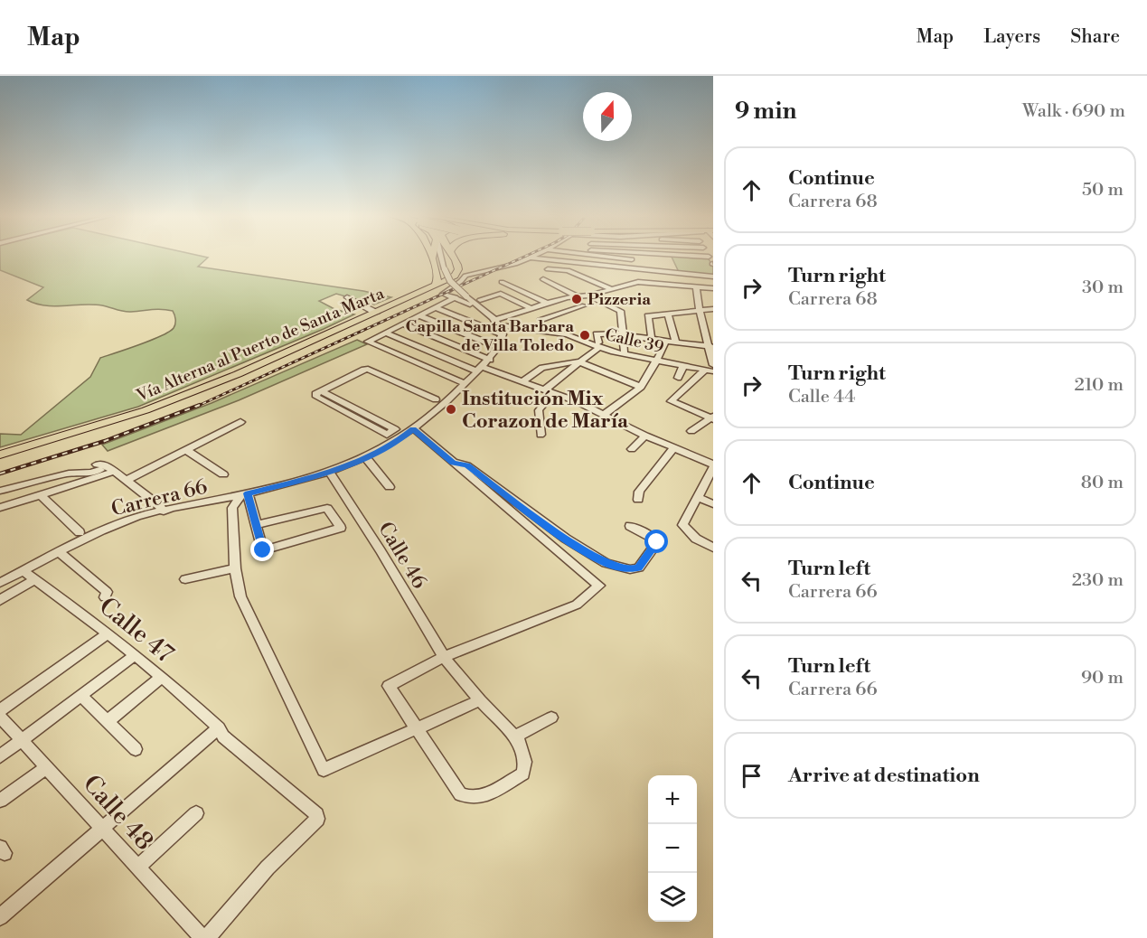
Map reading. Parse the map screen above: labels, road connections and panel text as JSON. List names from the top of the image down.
{
  "streets": {
    "main road": ["Vía Alterna al Puerto de Santa Marta"],
    "street": [
      "Calle 39",
      "Carrera 66",
      "Calle 46",
      "Calle 47",
      "Calle 48"
    ]
  },
  "crossings": [
    ["Calle 39", "Carrera 66"],
    ["Carrera 66", "Calle 46"],
    ["Carrera 66", "Calle 47"]
  ],
  "places": ["Pizzeria", "Capilla Santa Barbara de Villa Toledo", "Institución Mix Corazon de María"],
  "north": "top",
  "page": {
    "header": "Map",
    "nav": ["Map", "Layers", "Share"],
    "heading": ["9 min", "Walk · 690 m"],
    "list": [
      ["Continue", "Carrera 68", "50 m"],
      ["Turn right", "Carrera 68", "30 m"],
      ["Turn right", "Calle 44", "210 m"],
      ["Continue", "80 m"],
      ["Turn left", "Carrera 66", "230 m"],
      ["Turn left", "Carrera 66", "90 m"],
      "Arrive at destination"
    ],
    "map_buttons": ["+", "−"]
  }
}
